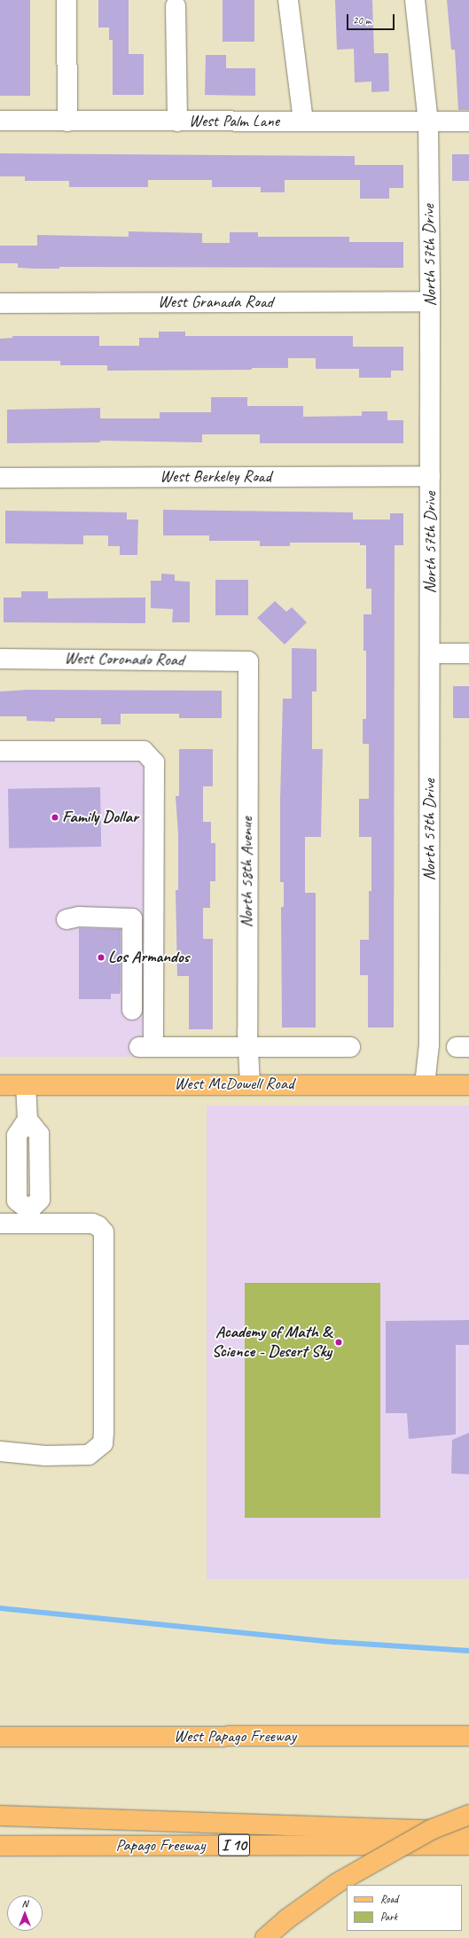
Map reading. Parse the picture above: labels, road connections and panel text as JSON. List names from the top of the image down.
{
  "streets": {
    "main road": [
      "West McDowell Road",
      "West Papago Freeway",
      "I 10",
      "Papago Freeway"
    ],
    "street": [
      "West Palm Lane",
      "North 57th Drive",
      "West Granada Road",
      "West Berkeley Road",
      "West Coronado Road",
      "North 58th Avenue"
    ]
  },
  "crossings": [
    ["West Palm Lane", "North 57th Drive"],
    ["North 57th Drive", "West Granada Road"],
    ["North 57th Drive", "West Berkeley Road"],
    ["North 57th Drive", "West McDowell Road"],
    ["West Coronado Road", "North 58th Avenue"],
    ["North 58th Avenue", "West McDowell Road"]
  ],
  "places": ["Family Dollar", "Los Armandos", "Academy of Math & Science - Desert Sky"],
  "legend": ["Road", "Park"],
  "scale_bar": "20 m",
  "north": "top"
}
